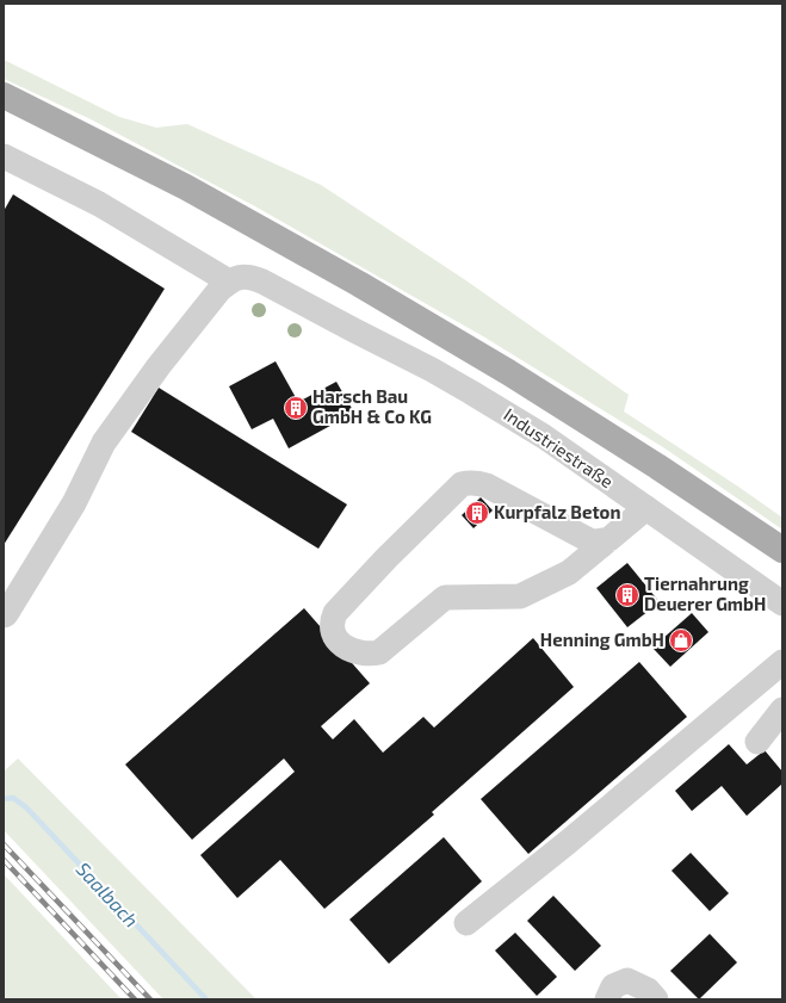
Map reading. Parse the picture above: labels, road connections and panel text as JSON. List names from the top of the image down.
{
  "streets": {
    "street": ["Industriestraße"]
  },
  "water": ["Saalbach"],
  "places": {
    "building": ["Harsch Bau GmbH & Co KG", "Kurpfalz Beton", "Tiernahrung Deuerer GmbH"],
    "shop": ["Henning GmbH"]
  }
}
